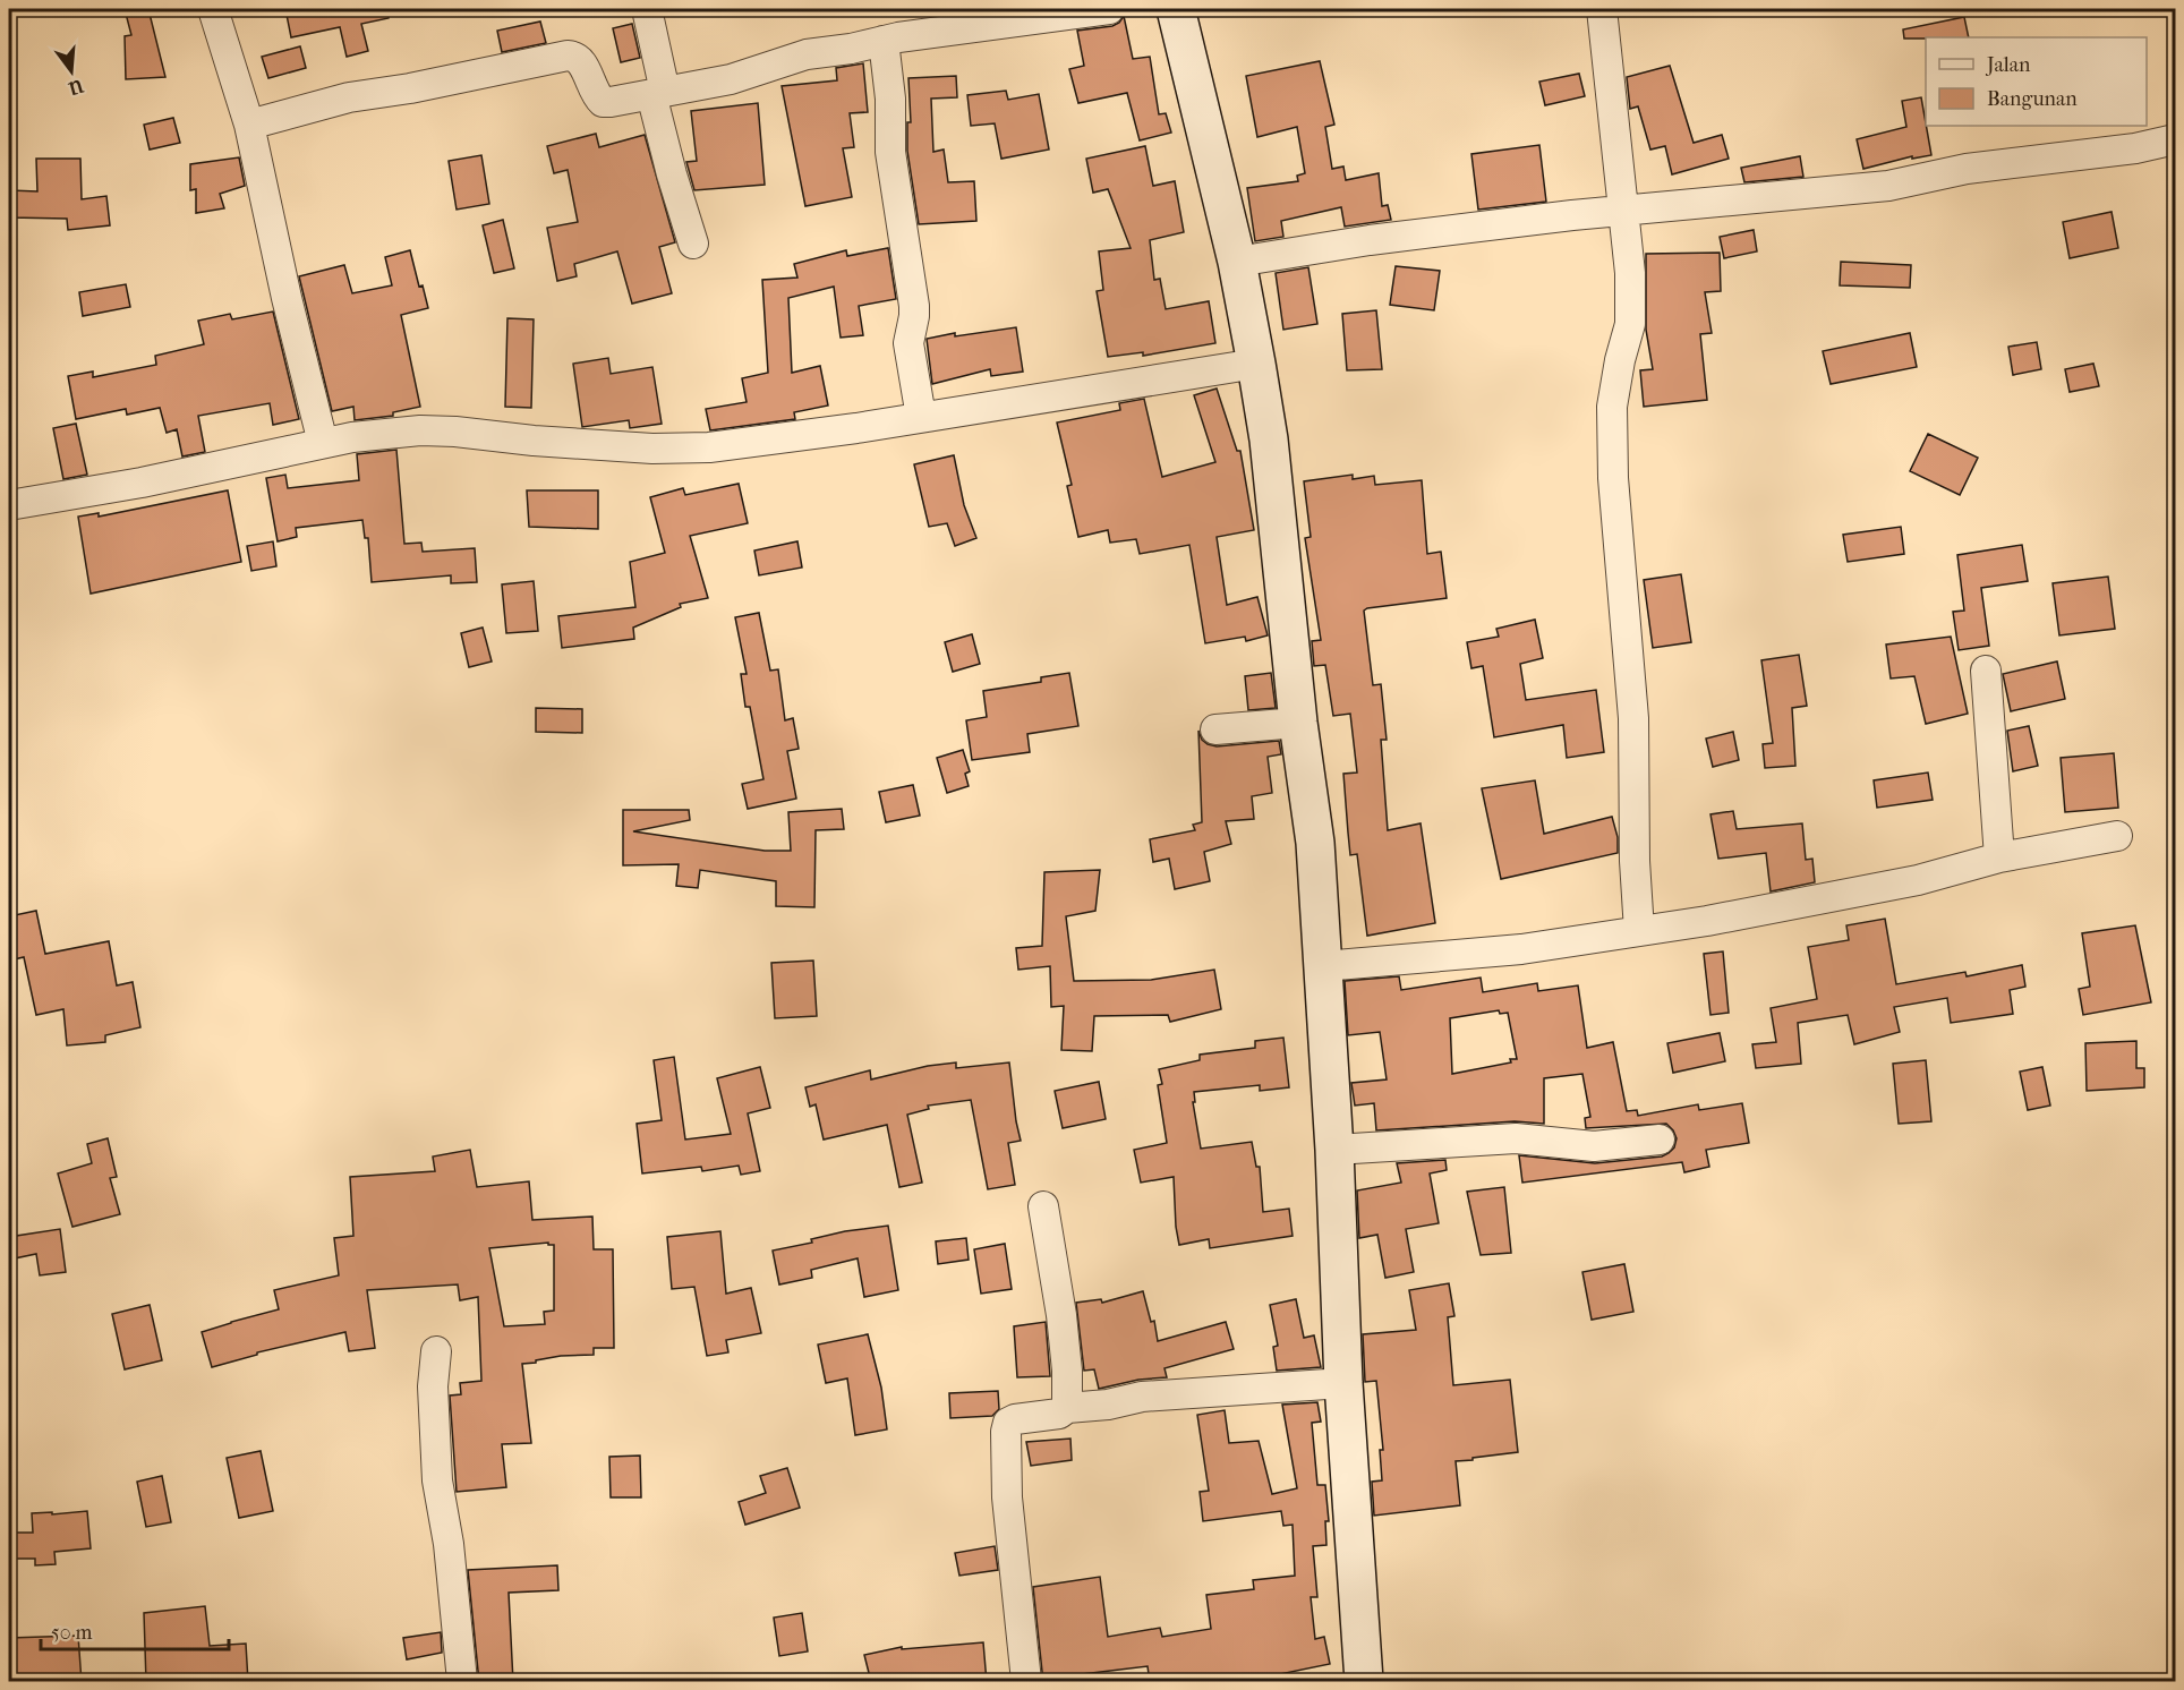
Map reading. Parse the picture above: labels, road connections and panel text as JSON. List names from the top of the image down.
{
  "legend": ["Jalan", "Bangunan"],
  "scale_bar": "50 m",
  "north": "bottom"
}
